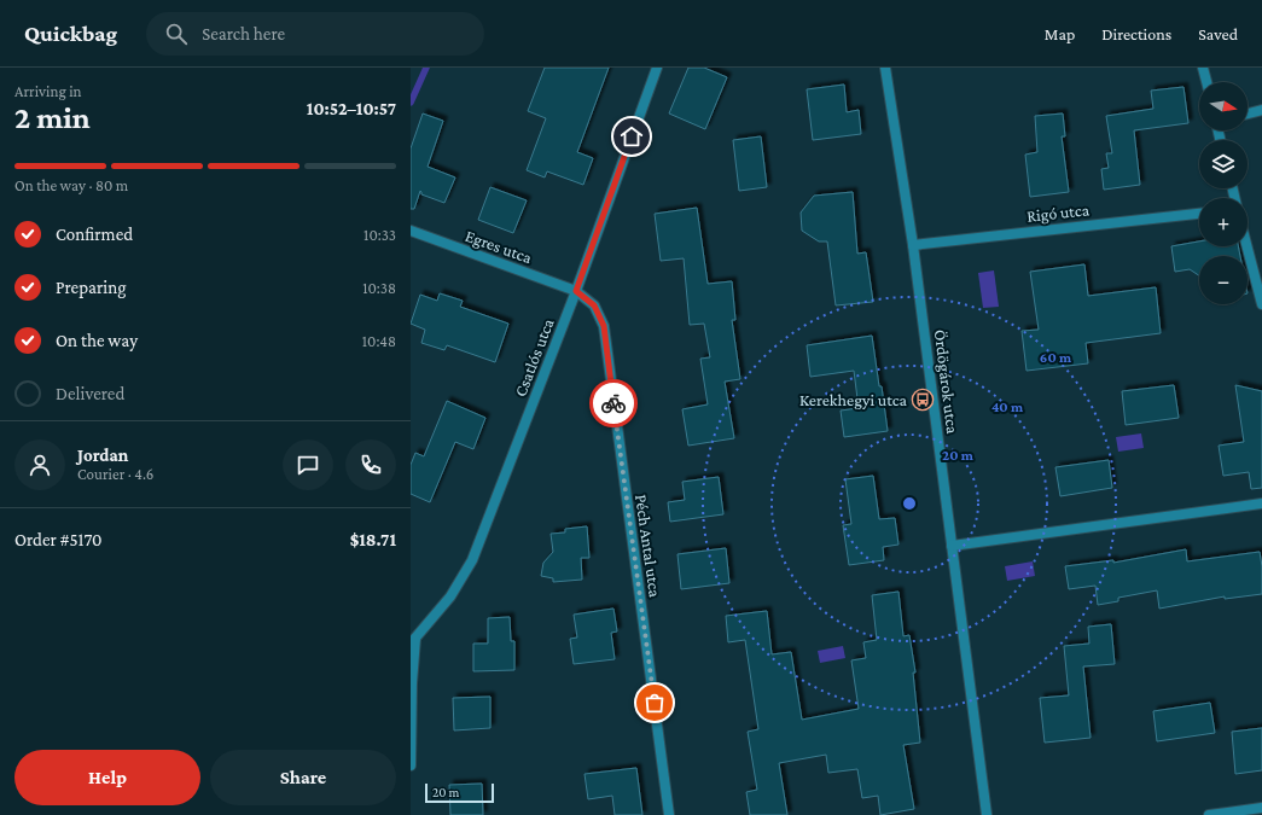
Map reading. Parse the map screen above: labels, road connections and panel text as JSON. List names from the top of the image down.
{
  "streets": {
    "street": [
      "Rigó utca",
      "Egres utca",
      "Csatlós utca",
      "Ördögárok utca",
      "Péch Antal utca"
    ]
  },
  "crossings": [
    ["Rigó utca", "Ördögárok utca"],
    ["Egres utca", "Csatlós utca"],
    ["Egres utca", "Péch Antal utca"],
    ["Csatlós utca", "Péch Antal utca"]
  ],
  "places": {
    "bus stop": ["Kerekhegyi utca"]
  },
  "scale_bar": "20 m",
  "north": "right",
  "page": {
    "header": "Quickbag",
    "search": "Search here",
    "nav": ["Map", "Directions", "Saved"],
    "heading": ["2 min", "Arriving in", "10:52–10:57"],
    "panel": [
      "Jordan",
      "Courier · 4.6",
      "Order #5170",
      "$18.71"
    ],
    "map_buttons": ["+", "−"],
    "bar": "On the way · 80 m",
    "list": [
      ["Confirmed", "10:33"],
      ["Preparing", "10:38"],
      ["On the way", "10:48"],
      "Delivered"
    ],
    "buttons": ["Help", "Share"],
    "scale": "20 m"
  },
  "rings": ["60 m", "40 m", "20 m"]
}
